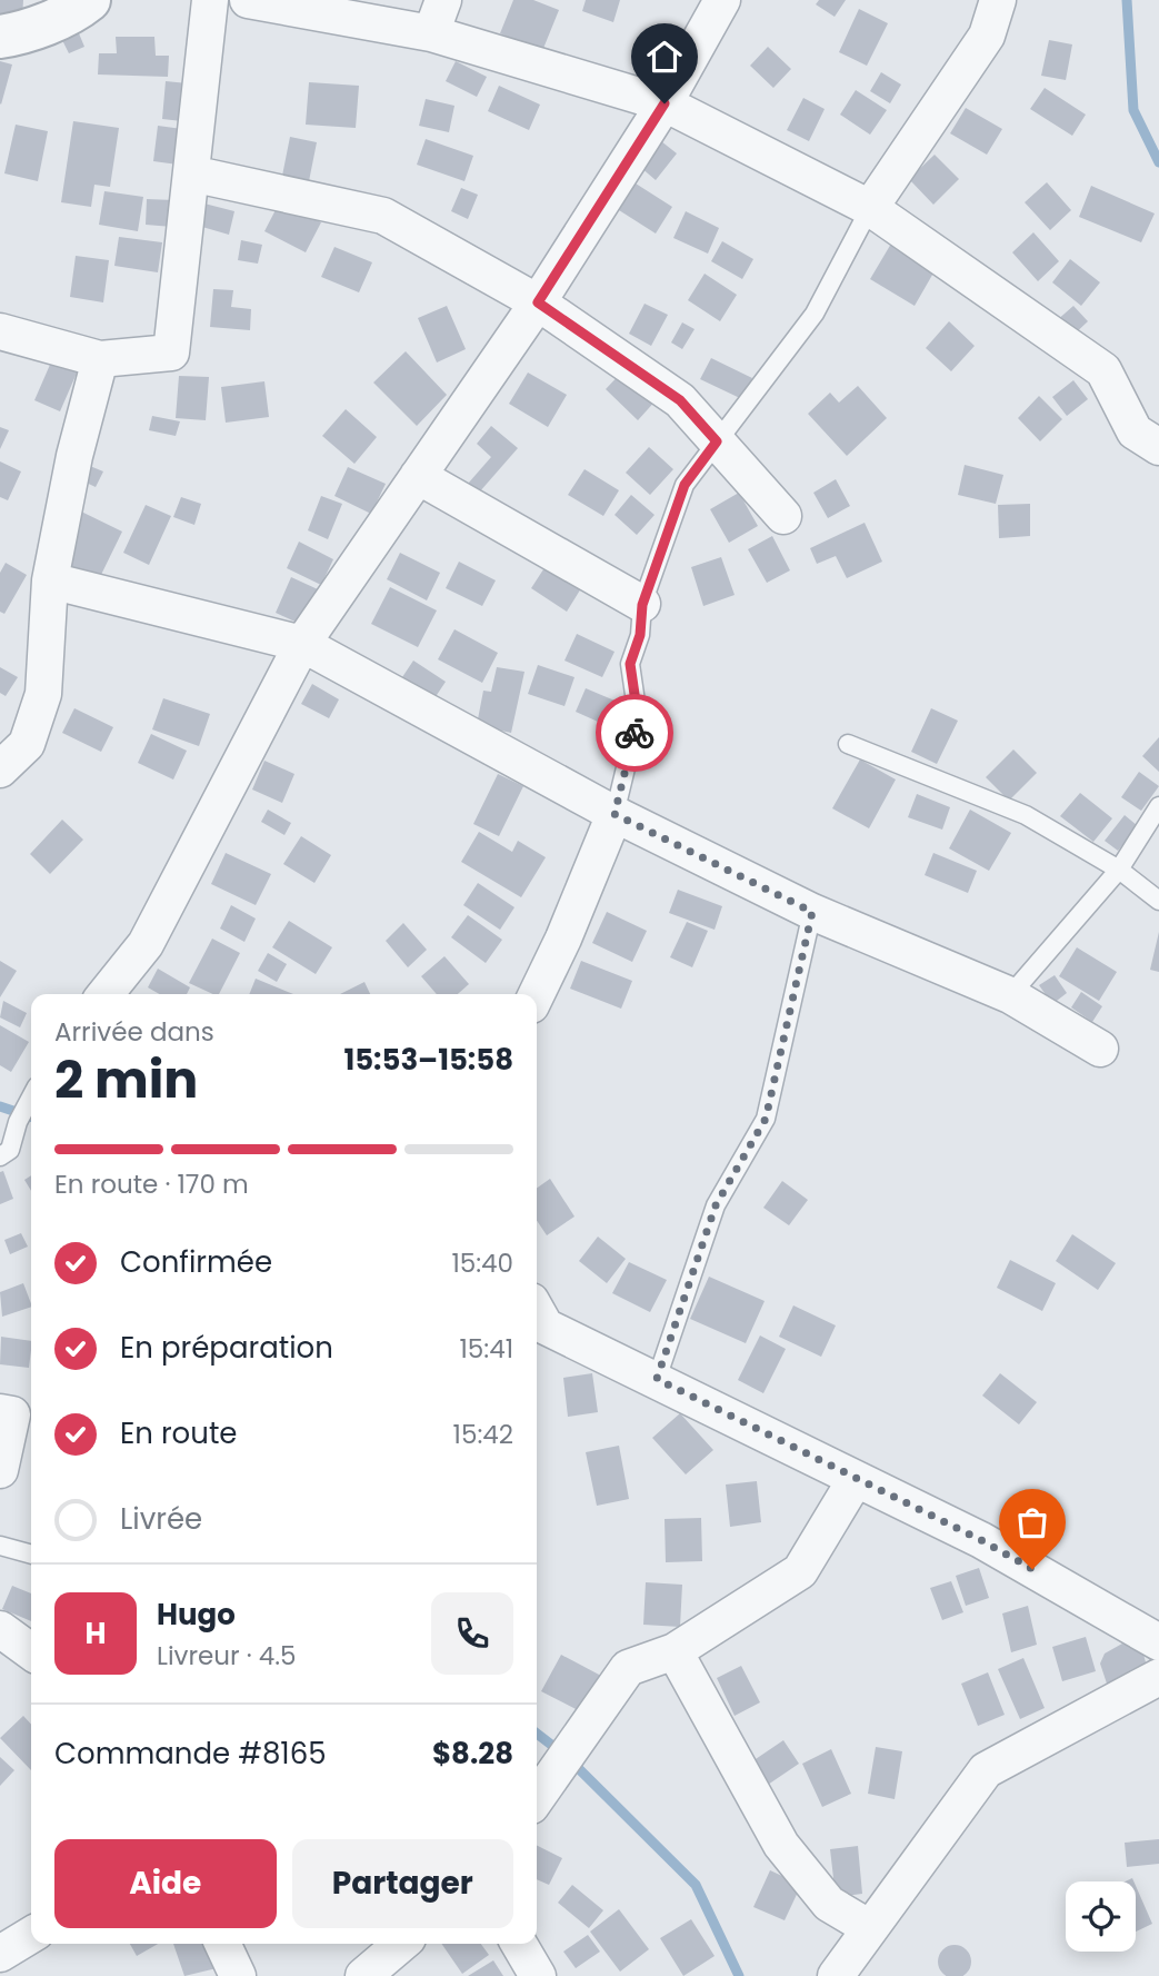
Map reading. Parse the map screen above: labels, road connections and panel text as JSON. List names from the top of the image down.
{
  "page": {
    "heading": ["2 min", "Arrivée dans", "15:53–15:58"],
    "panel": [
      "Hugo",
      "Livreur · 4.5",
      "Commande #8165",
      "$8.28"
    ],
    "bar": "En route · 170 m",
    "list": [
      ["Confirmée", "15:40"],
      ["En préparation", "15:41"],
      ["En route", "15:42"],
      "Livrée"
    ],
    "round": "H",
    "buttons": ["Aide", "Partager"]
  }
}
